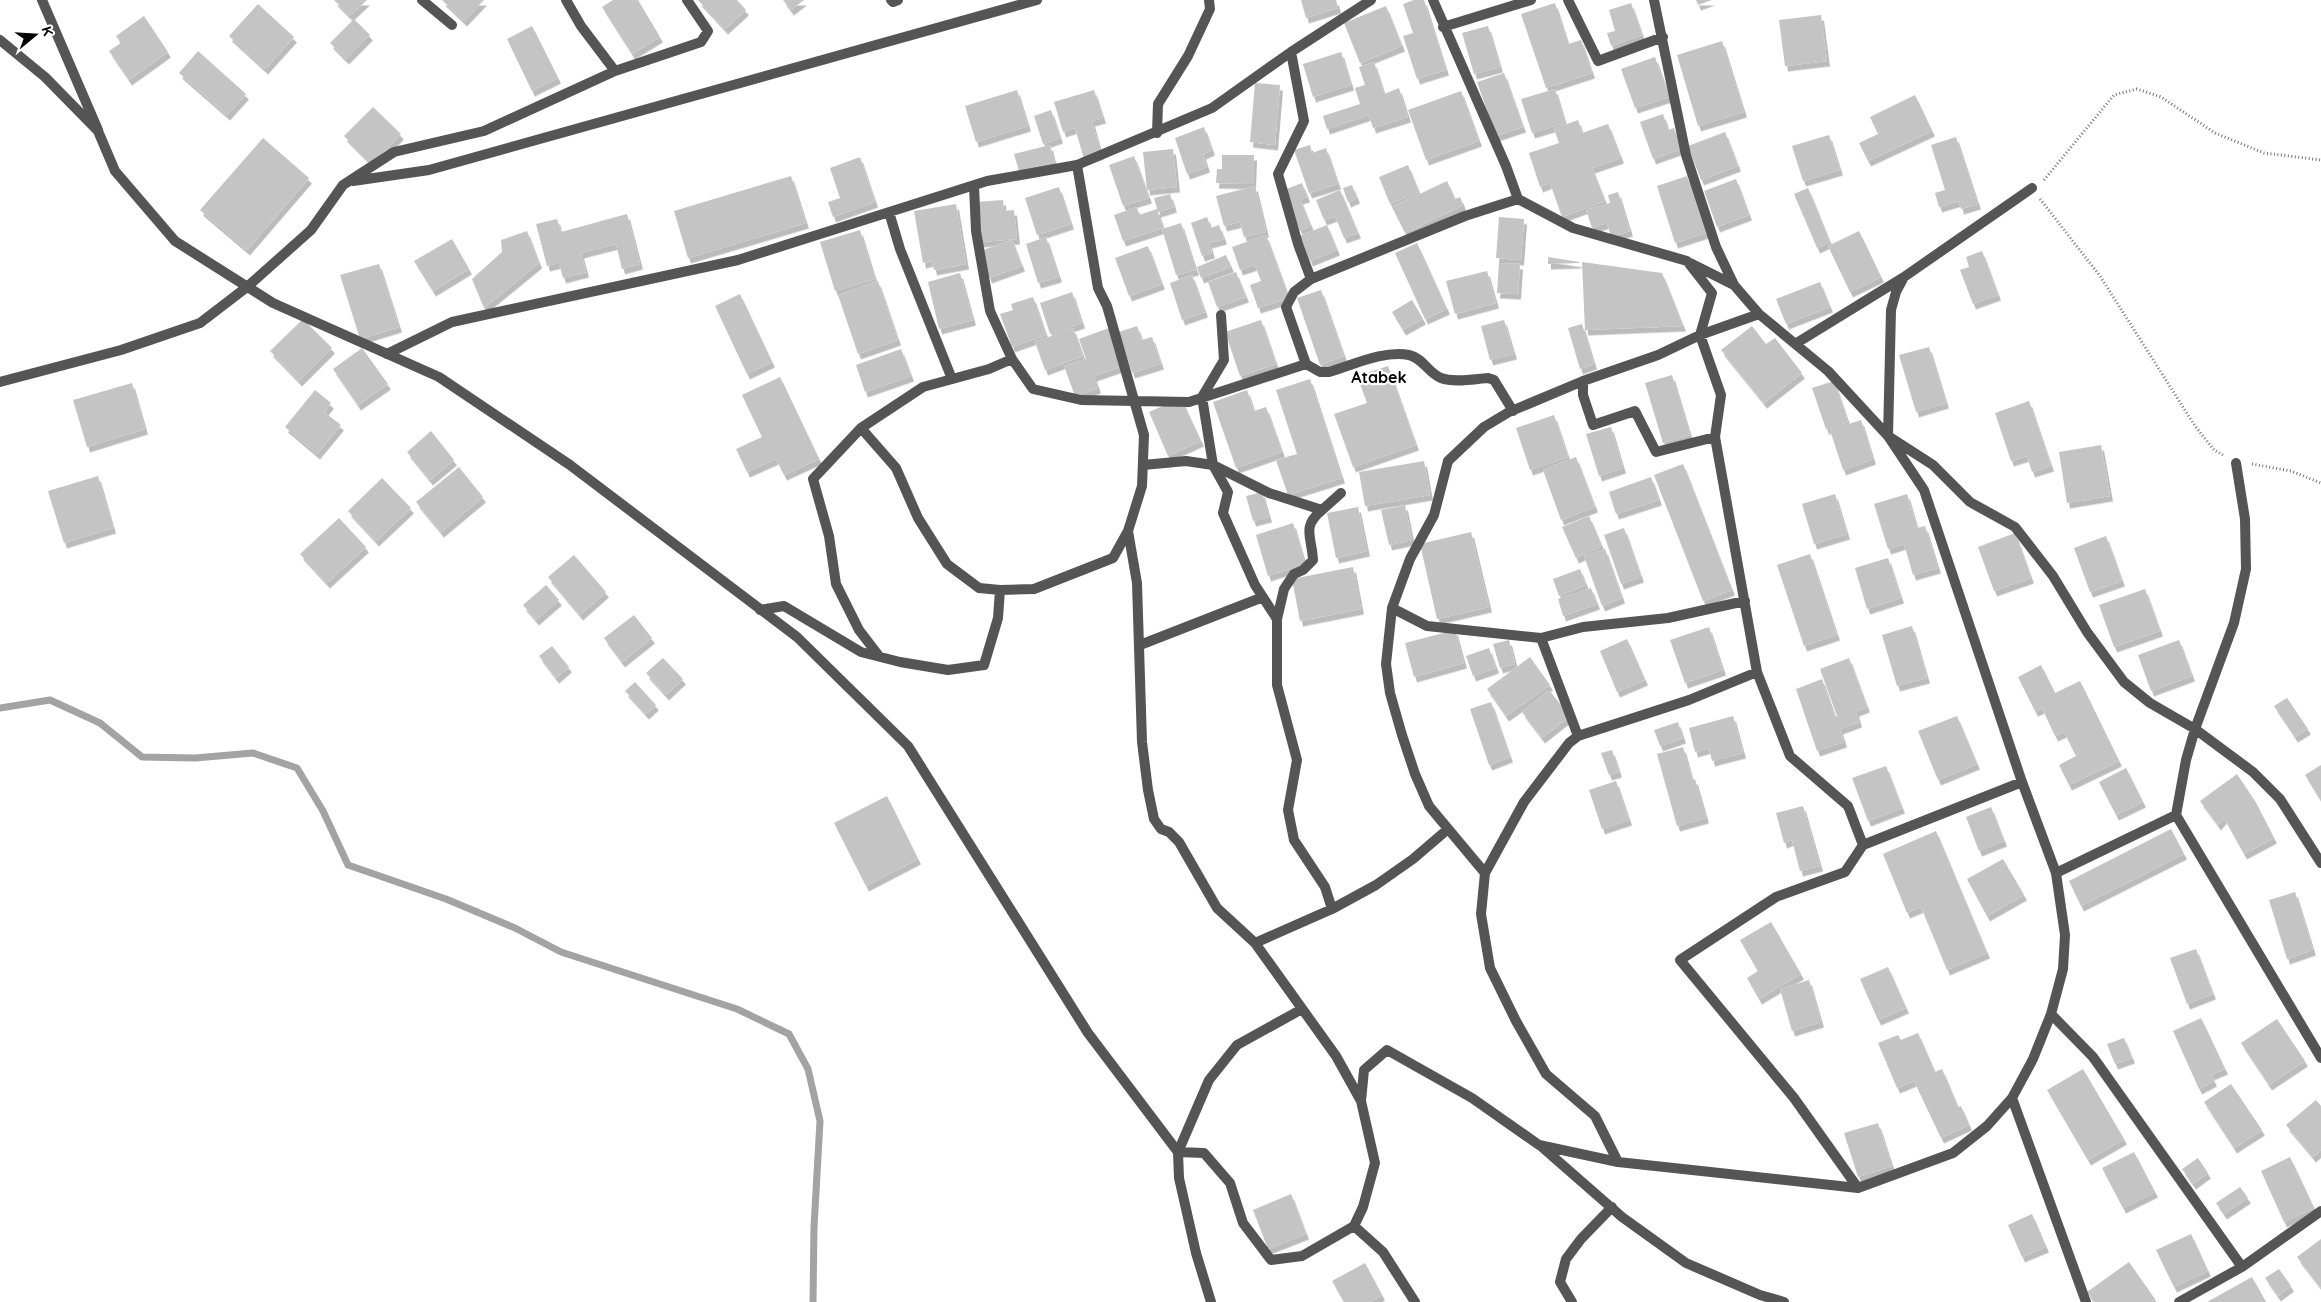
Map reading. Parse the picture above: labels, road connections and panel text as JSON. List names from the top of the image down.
{
  "districts": ["Atabek"],
  "north": "right"
}
